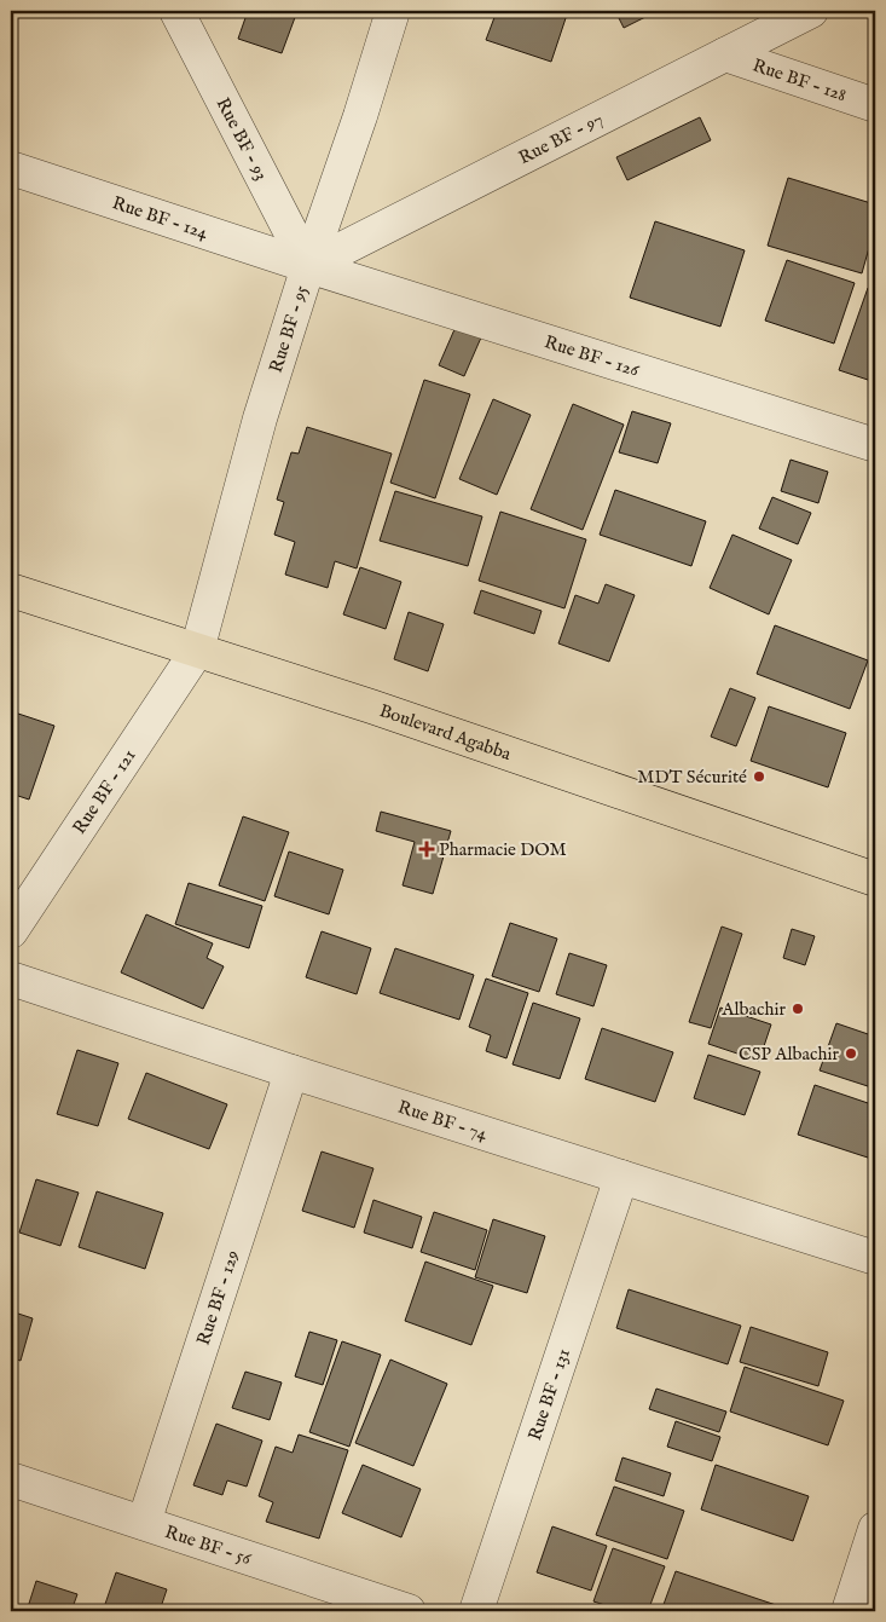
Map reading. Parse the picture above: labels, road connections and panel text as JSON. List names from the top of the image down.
{
  "streets": {
    "main road": ["Boulevard Agabba"],
    "street": [
      "Rue BF - 128",
      "Rue BF - 97",
      "Rue BF - 93",
      "Rue BF - 124",
      "Rue BF - 95",
      "Rue BF - 126",
      "Rue BF - 121",
      "Rue BF - 74",
      "Rue BF - 129",
      "Rue BF - 131",
      "Rue BF - 56"
    ]
  },
  "crossings": [
    ["Rue BF - 128", "Rue BF - 97"],
    ["Rue BF - 97", "Rue BF - 93"],
    ["Rue BF - 97", "Rue BF - 124"],
    ["Rue BF - 97", "Rue BF - 95"],
    ["Rue BF - 97", "Rue BF - 126"],
    ["Rue BF - 93", "Rue BF - 124"],
    ["Rue BF - 93", "Rue BF - 95"],
    ["Rue BF - 93", "Rue BF - 126"],
    ["Rue BF - 124", "Rue BF - 95"],
    ["Rue BF - 124", "Rue BF - 126"],
    ["Rue BF - 95", "Rue BF - 126"],
    ["Rue BF - 95", "Boulevard Agabba"],
    ["Rue BF - 95", "Rue BF - 121"],
    ["Boulevard Agabba", "Rue BF - 121"],
    ["Rue BF - 74", "Rue BF - 129"],
    ["Rue BF - 74", "Rue BF - 131"],
    ["Rue BF - 129", "Rue BF - 56"]
  ],
  "places": {
    "other": ["MDT Sécurité", "Albachir", "CSP Albachir"],
    "health": ["Pharmacie DOM"]
  }
}
